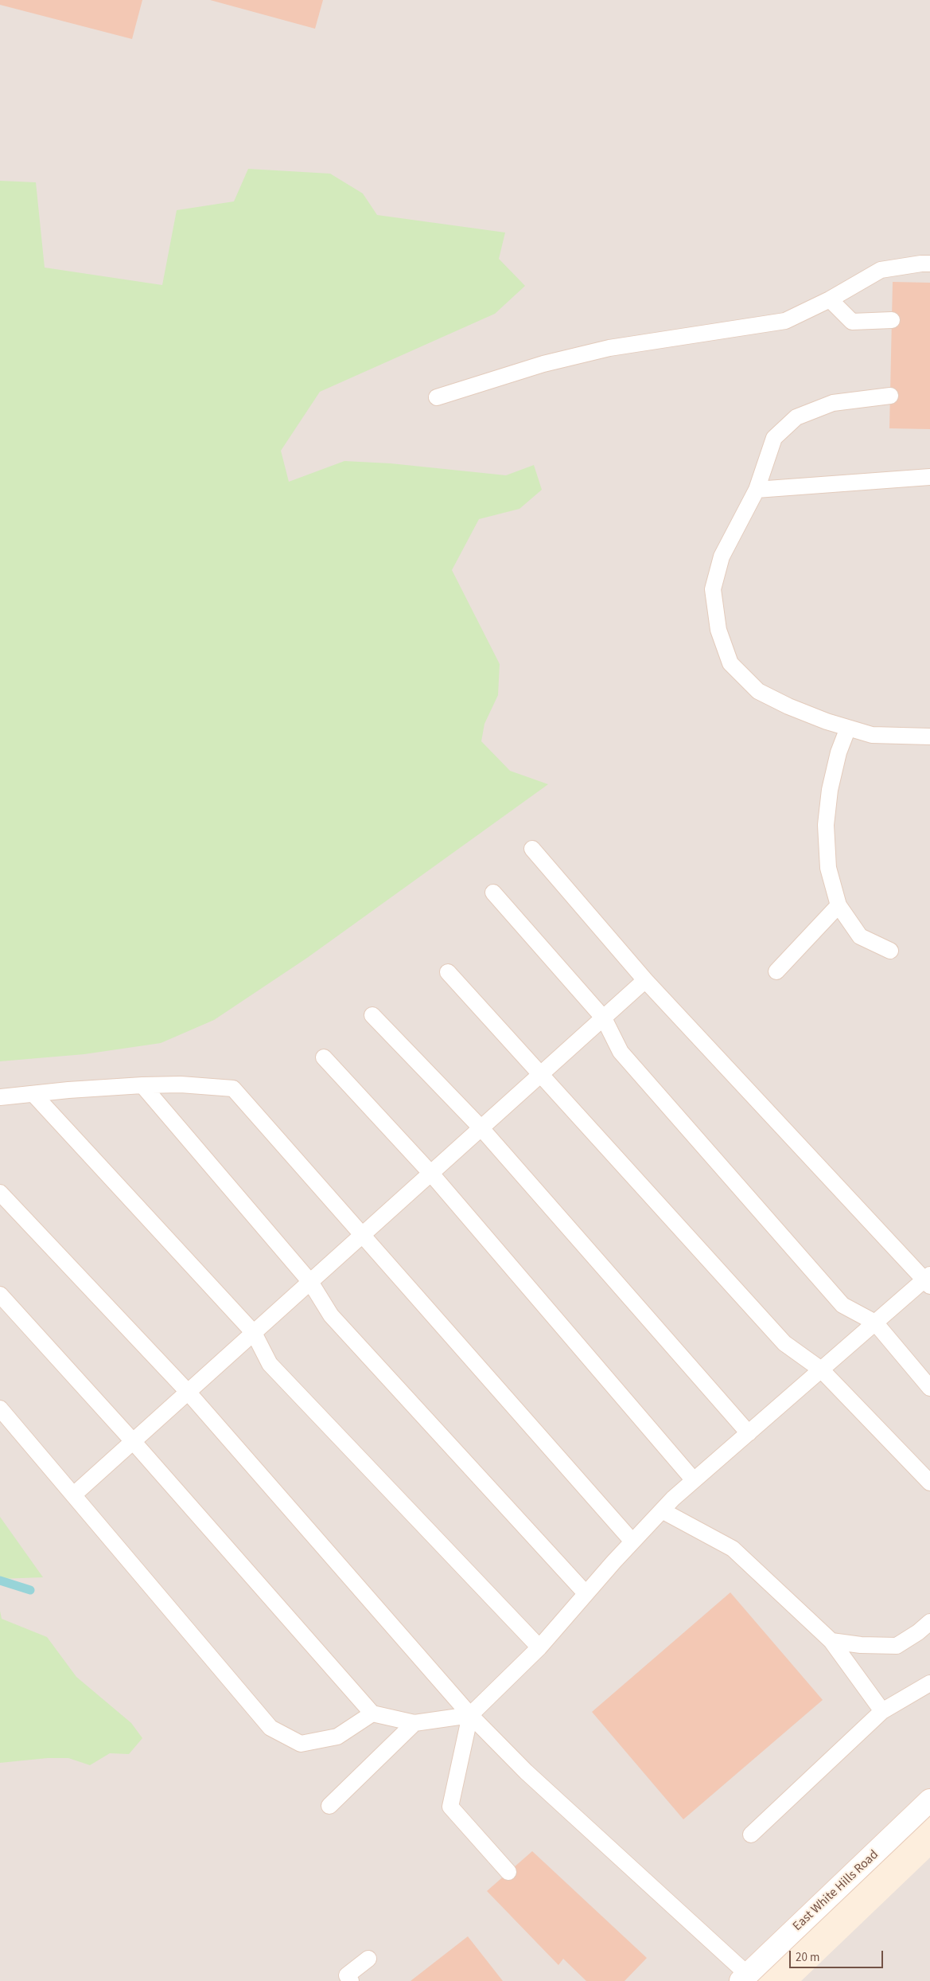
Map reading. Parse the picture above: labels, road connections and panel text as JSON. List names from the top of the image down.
{
  "streets": {
    "main road": ["East White Hills Road"]
  },
  "scale_bar": "20 m"
}
